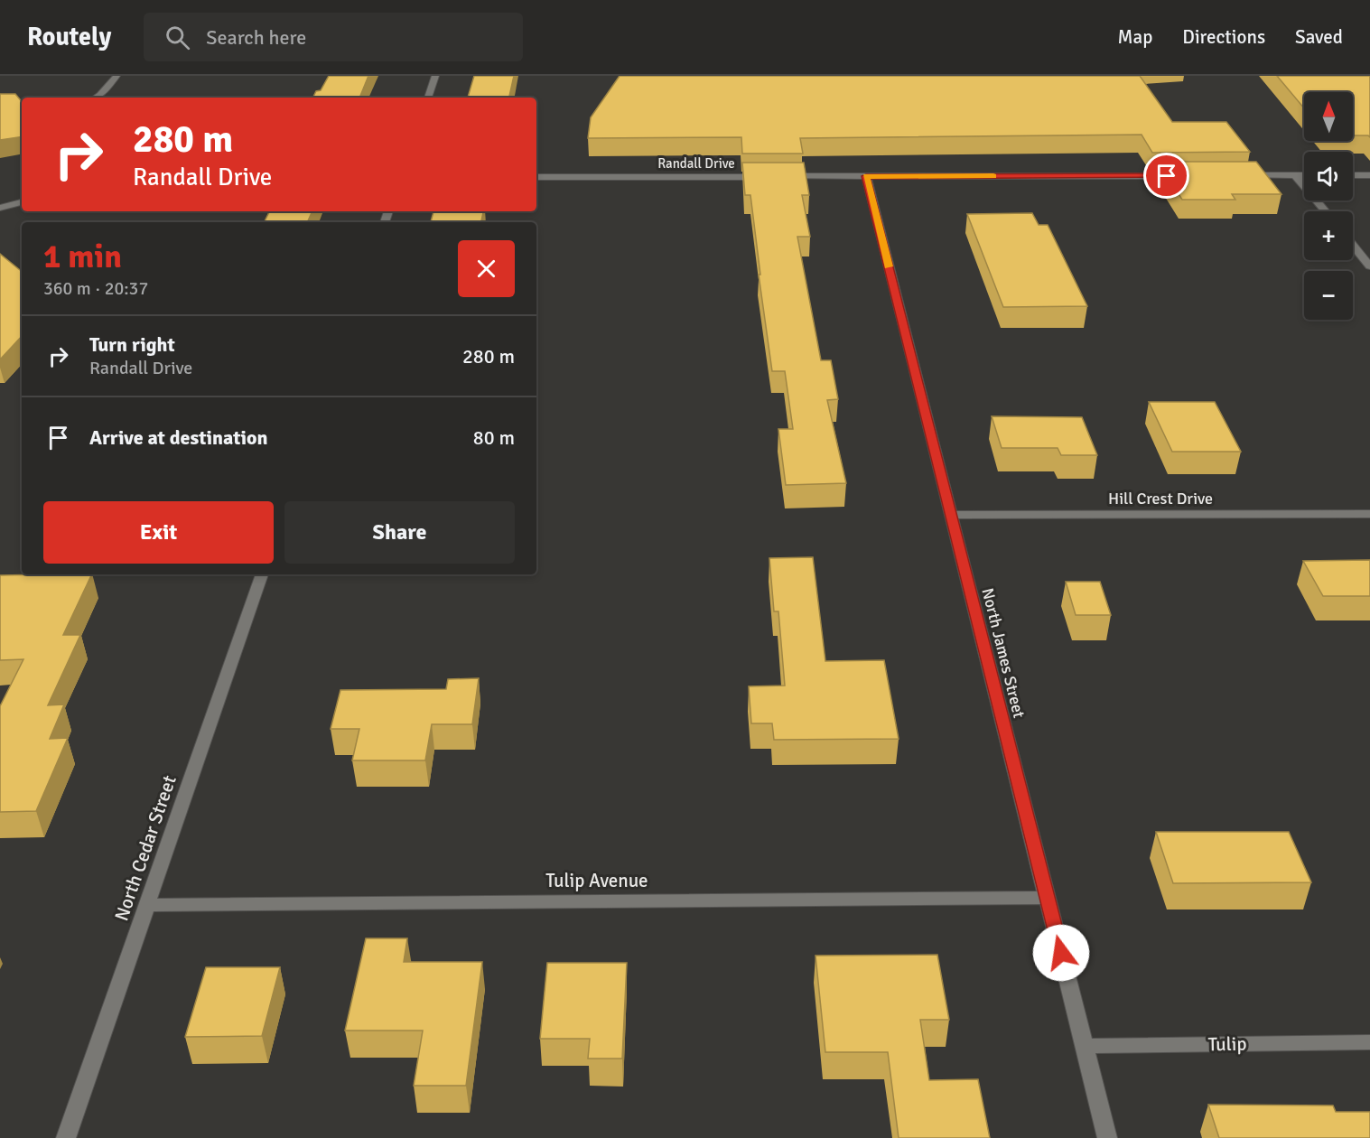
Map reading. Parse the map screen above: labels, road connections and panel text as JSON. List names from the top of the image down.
{
  "streets": {
    "street": [
      "Randall Drive",
      "Hill Crest Drive",
      "North James Street",
      "North Cedar Street",
      "Tulip Avenue",
      "Tulip"
    ]
  },
  "crossings": [
    ["Hill Crest Drive", "North James Street"],
    ["North James Street", "Tulip Avenue"],
    ["North James Street", "Tulip"],
    ["North Cedar Street", "Tulip Avenue"]
  ],
  "north": "top",
  "page": {
    "header": "Routely",
    "search": "Search here",
    "nav": ["Map", "Directions", "Saved"],
    "map_buttons": ["+", "−"],
    "turn": ["280 m", "Randall Drive"],
    "heading": ["1 min", "360 m · 20:37"],
    "list": [
      {
        "name": "Turn right",
        "note": "Randall Drive",
        "value": "280 m"
      },
      {
        "name": "Arrive at destination",
        "value": "80 m"
      }
    ],
    "buttons": ["Exit", "Share"]
  }
}
